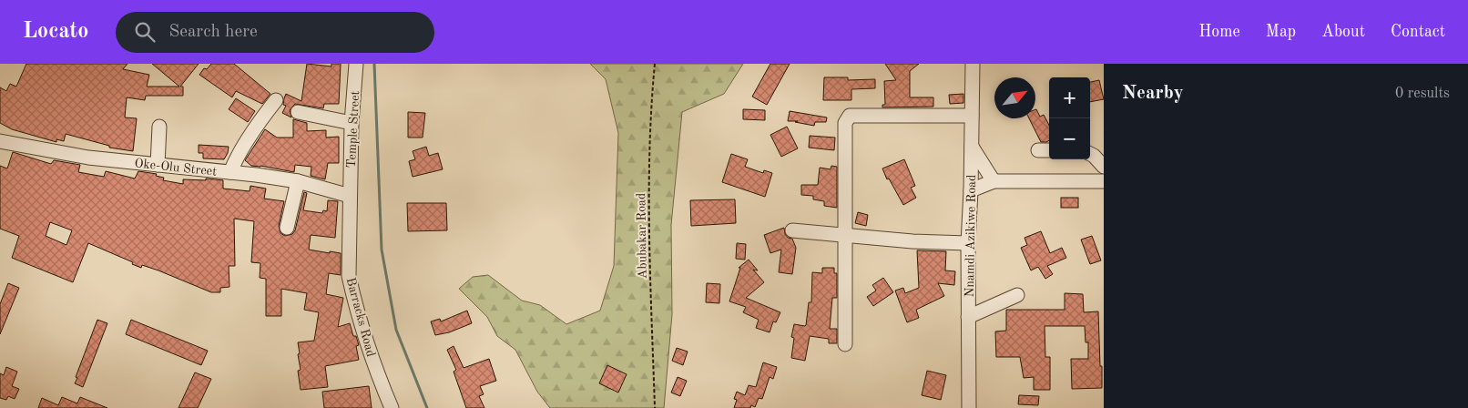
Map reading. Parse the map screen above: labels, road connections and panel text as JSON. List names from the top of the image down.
{
  "streets": {
    "street": [
      "Temple Street",
      "Oke-Olu Street",
      "Nnamdi Azikiwe Road",
      "Barracks Road"
    ],
    "path": ["Abubakar Road"]
  },
  "crossings": [
    ["Temple Street", "Oke-Olu Street"],
    ["Temple Street", "Barracks Road"],
    ["Oke-Olu Street", "Barracks Road"]
  ],
  "north": "top right",
  "page": {
    "header": "Locato",
    "search": "Search here",
    "nav": [
      "Home",
      "Map",
      "About",
      "Contact"
    ],
    "heading": ["Nearby", "0 results"],
    "map_buttons": ["+", "−"]
  }
}
